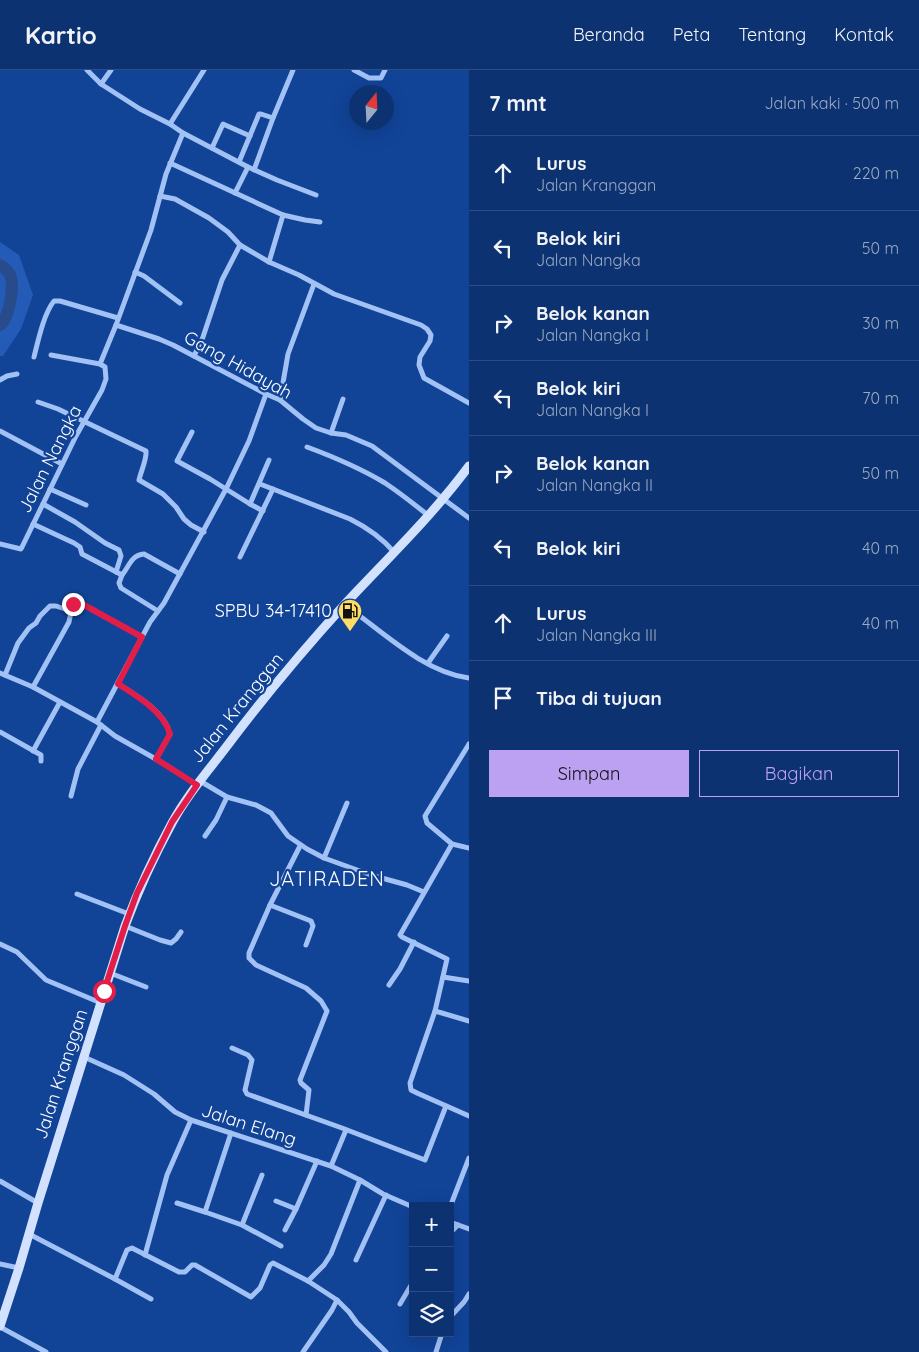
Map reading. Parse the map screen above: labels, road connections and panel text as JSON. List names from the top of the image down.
{
  "streets": {
    "main road": ["Jalan Kranggan"],
    "street": ["Gang Hidayah", "Jalan Nangka", "Jalan Elang"]
  },
  "crossings": [
    ["Gang Hidayah", "Jalan Kranggan"],
    ["Jalan Kranggan", "Jalan Elang"]
  ],
  "districts": ["JATIRADEN"],
  "places": {
    "fuel station": ["SPBU 34-17410"]
  },
  "north": "top",
  "page": {
    "header": "Kartio",
    "nav": [
      "Beranda",
      "Peta",
      "Tentang",
      "Kontak"
    ],
    "heading": ["7 mnt", "Jalan kaki · 500 m"],
    "list": [
      ["Lurus", "Jalan Kranggan", "220 m"],
      ["Belok kiri", "Jalan Nangka", "50 m"],
      ["Belok kanan", "Jalan Nangka I", "30 m"],
      ["Belok kiri", "Jalan Nangka I", "70 m"],
      ["Belok kanan", "Jalan Nangka II", "50 m"],
      ["Belok kiri", "40 m"],
      ["Lurus", "Jalan Nangka III", "40 m"],
      "Tiba di tujuan"
    ],
    "buttons": ["Simpan", "Bagikan"],
    "map_buttons": ["+", "−"]
  }
}
